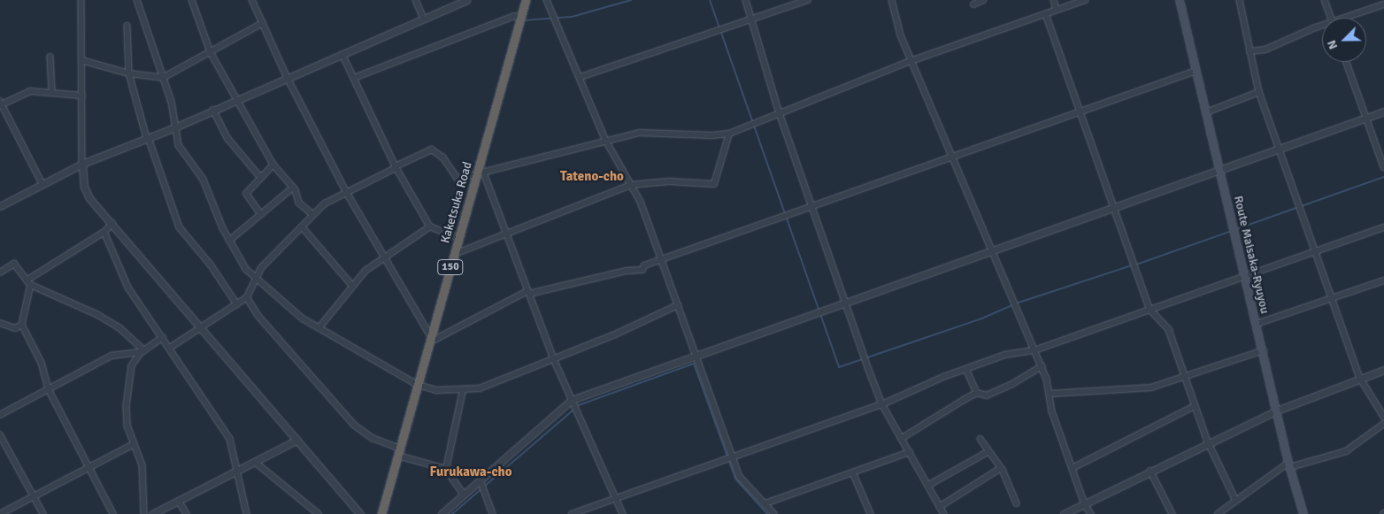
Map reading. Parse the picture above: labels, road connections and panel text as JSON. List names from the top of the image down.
{
  "streets": {
    "highway": ["Kaketsuka Road", "150"],
    "main road": ["Route Maisaka-Ryuyou"]
  },
  "districts": ["Tateno-cho", "Furukawa-cho"],
  "north": "bottom left"
}
